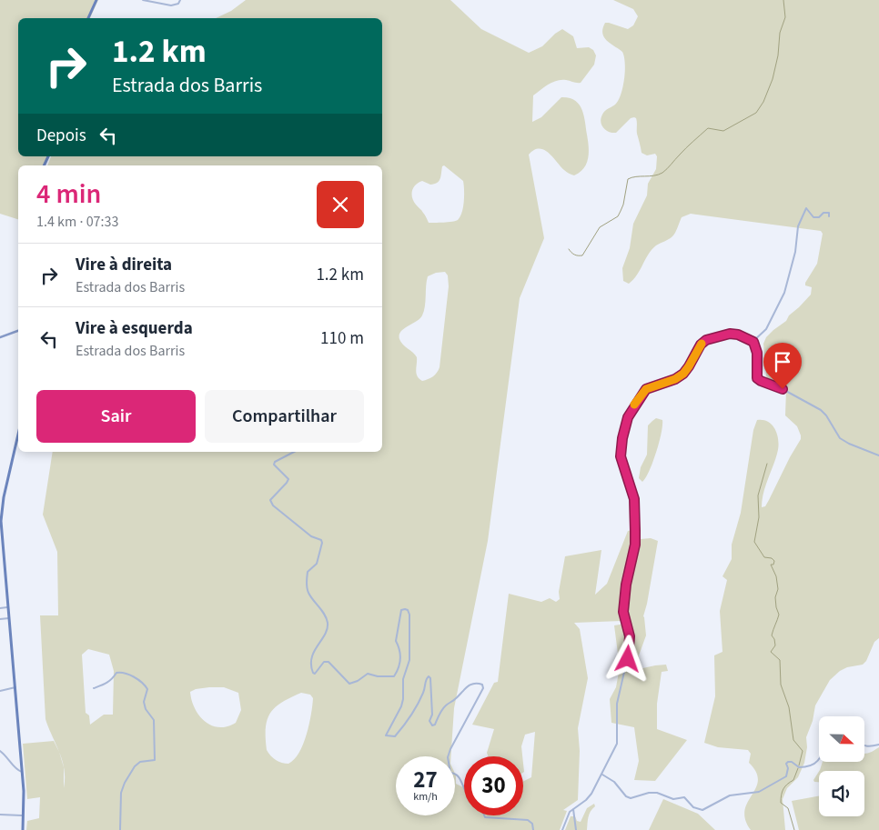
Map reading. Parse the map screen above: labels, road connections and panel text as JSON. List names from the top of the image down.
{
  "north": "right",
  "page": {
    "turn": ["1.2 km", "Estrada dos Barris"],
    "then": "Depois",
    "heading": ["4 min", "1.4 km · 07:33"],
    "list": [
      {
        "name": "Vire à direita",
        "note": "Estrada dos Barris",
        "value": "1.2 km"
      },
      {
        "name": "Vire à esquerda",
        "note": "Estrada dos Barris",
        "value": "110 m"
      }
    ],
    "buttons": ["Sair", "Compartilhar"],
    "speed": "27 km/h",
    "limit": "30"
  }
}
